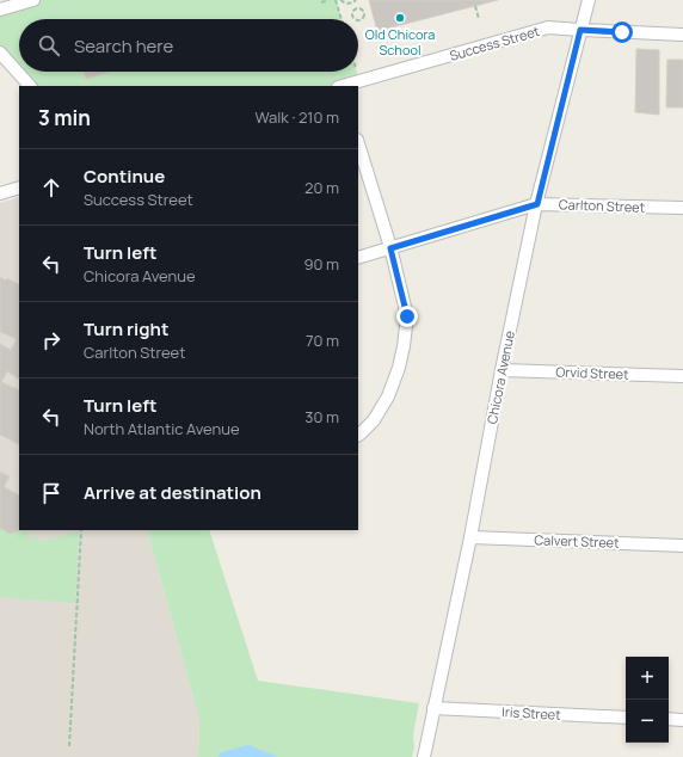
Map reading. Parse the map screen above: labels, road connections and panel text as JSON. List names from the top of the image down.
{
  "streets": {
    "street": [
      "Success Street",
      "Carlton Street",
      "Orvid Street",
      "Chicora Avenue",
      "Calvert Street",
      "Iris Street"
    ]
  },
  "crossings": [
    ["Success Street", "Chicora Avenue"],
    ["Carlton Street", "Chicora Avenue"],
    ["Orvid Street", "Chicora Avenue"],
    ["Chicora Avenue", "Calvert Street"],
    ["Chicora Avenue", "Iris Street"]
  ],
  "places": ["Old Chicora School"],
  "page": {
    "search": "Search here",
    "heading": ["3 min", "Walk · 210 m"],
    "list": [
      ["Continue", "Success Street", "20 m"],
      ["Turn left", "Chicora Avenue", "90 m"],
      ["Turn right", "Carlton Street", "70 m"],
      ["Turn left", "North Atlantic Avenue", "30 m"],
      "Arrive at destination"
    ],
    "map_buttons": ["+", "−"]
  }
}
